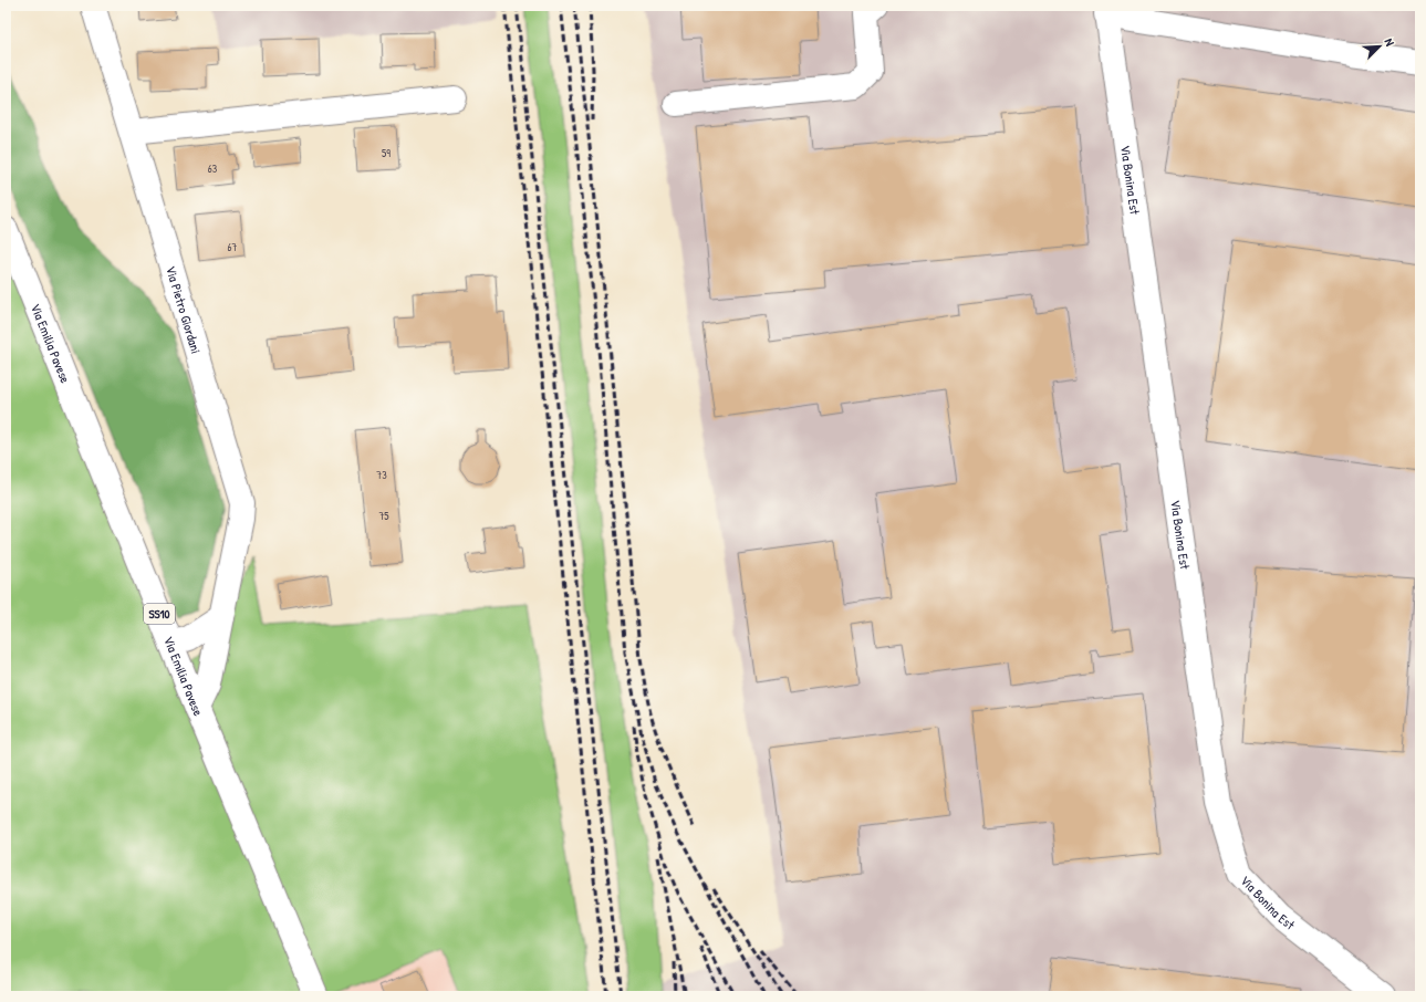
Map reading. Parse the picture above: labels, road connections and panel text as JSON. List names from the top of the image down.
{
  "streets": {
    "street": [
      "Via Bonina Est",
      "Via Pietro Giordani",
      "Via Emilia Pavese",
      "SS10"
    ]
  },
  "crossings": [
    ["Via Pietro Giordani", "Via Emilia Pavese"]
  ],
  "house_numbers": [
    "59",
    "63",
    "67",
    "73",
    "75"
  ],
  "north": "top right"
}
